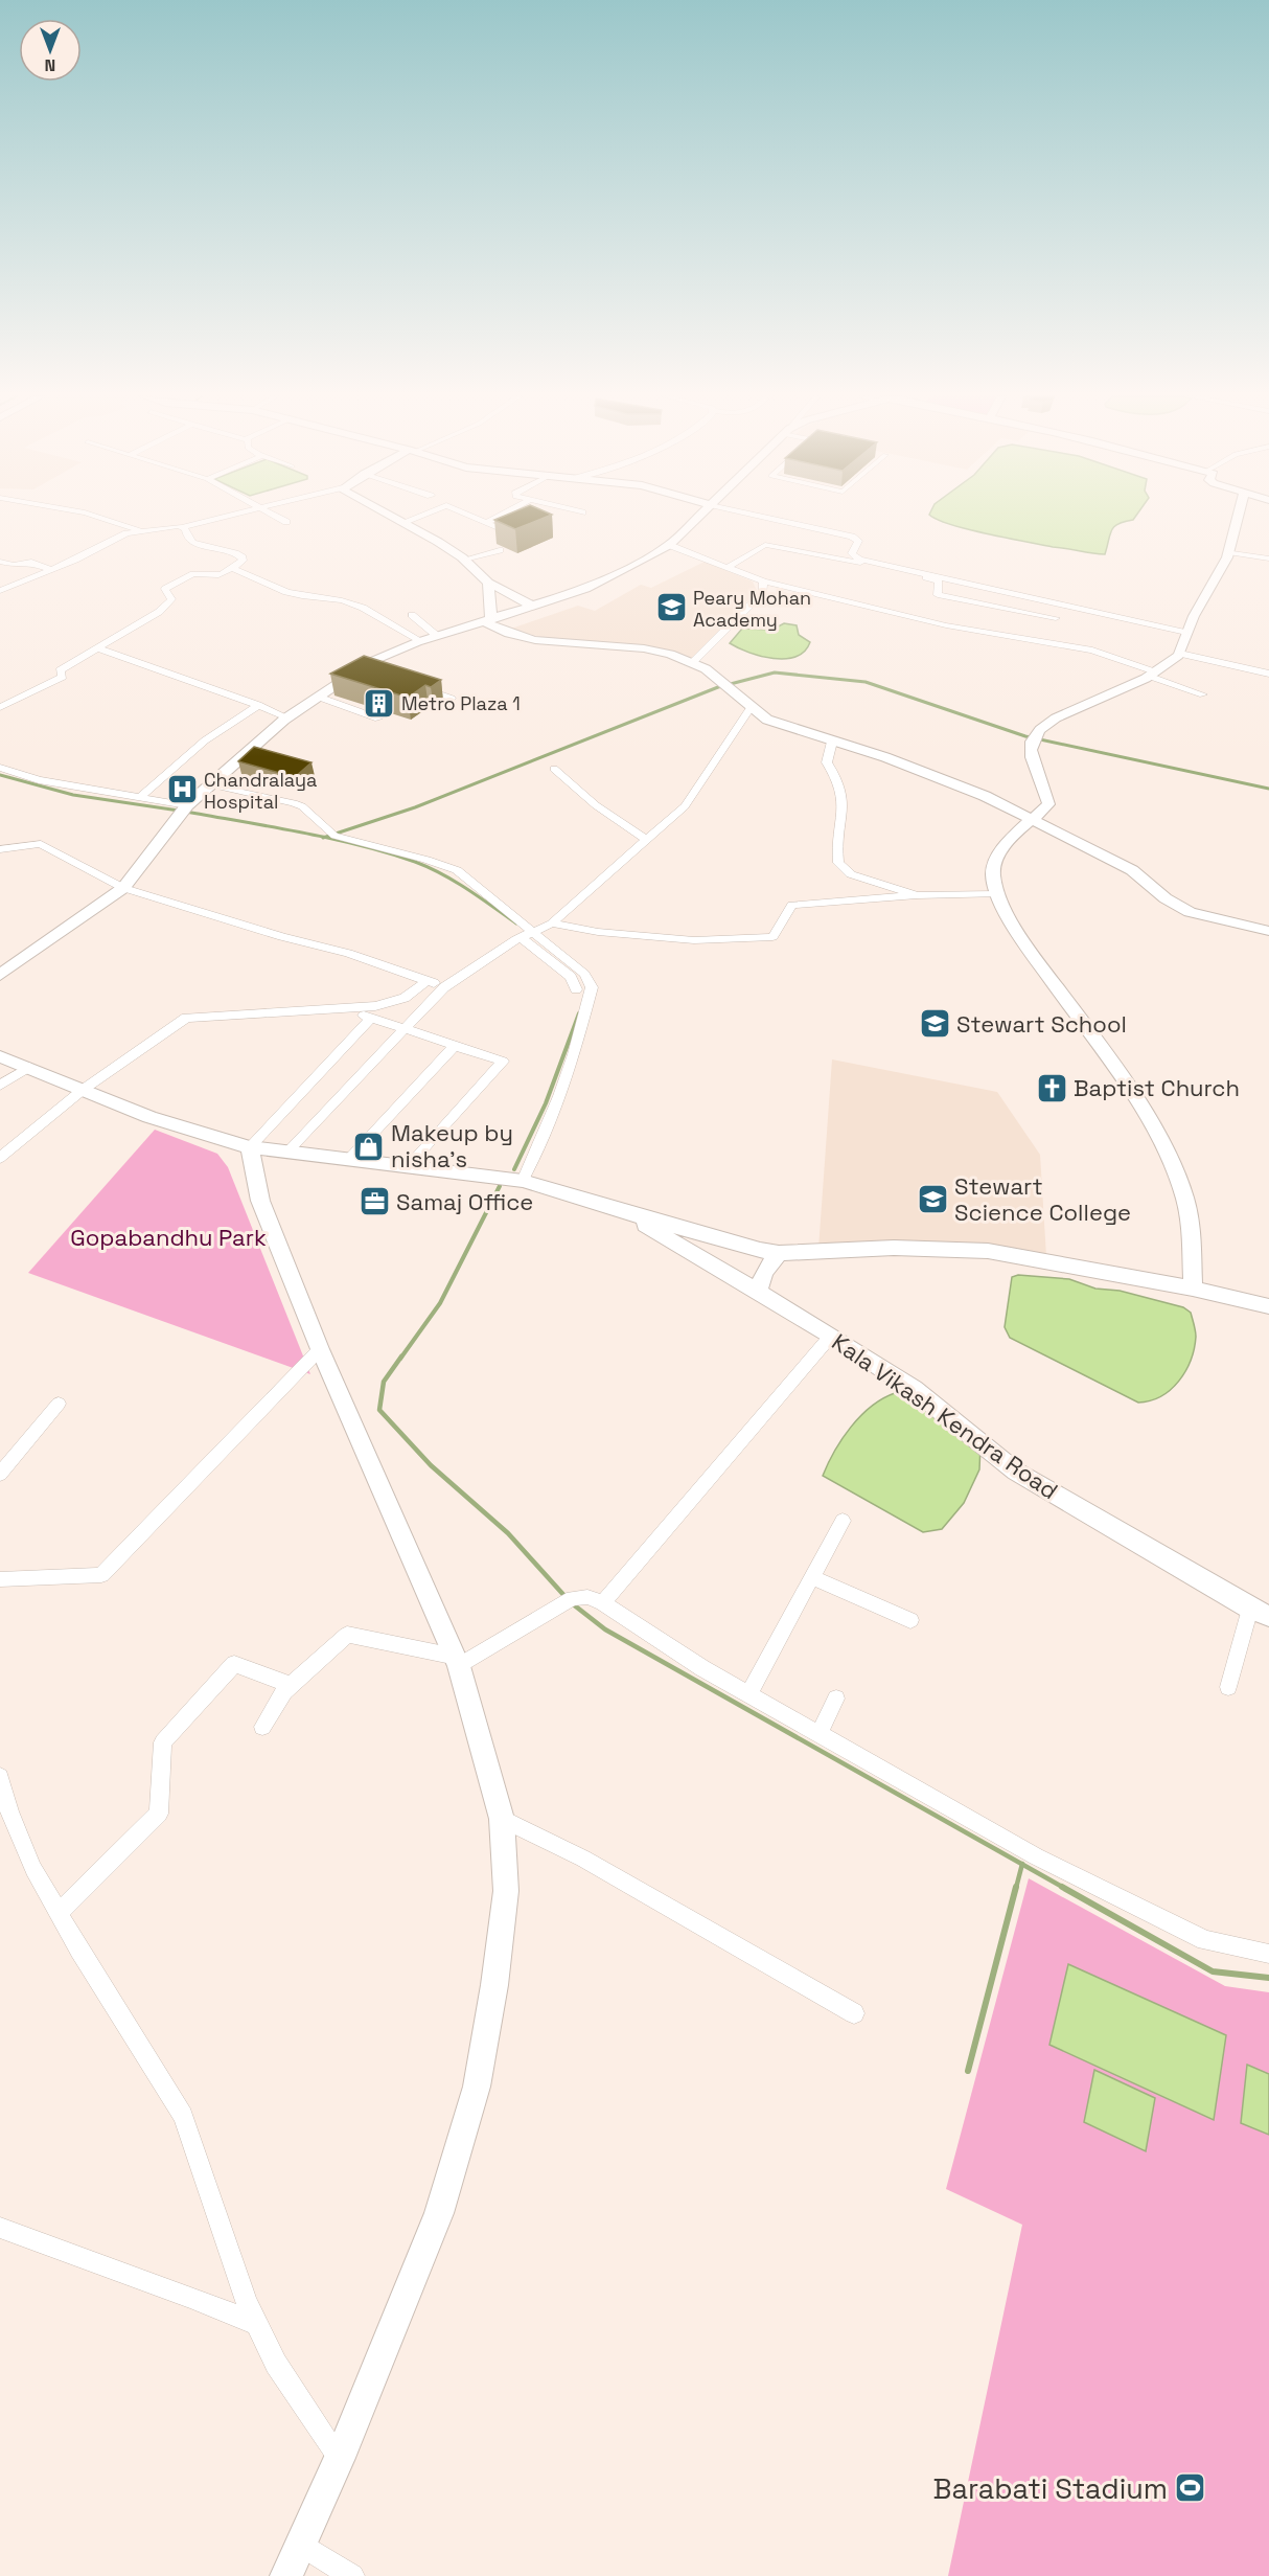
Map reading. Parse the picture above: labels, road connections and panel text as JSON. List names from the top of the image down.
{
  "streets": {
    "street": ["Kala Vikash Kendra Road"]
  },
  "parks": ["Gopabandhu Park"],
  "places": {
    "school or university": ["Peary Mohan Academy", "Stewart School", "Stewart Science College"],
    "building": ["Metro Plaza 1"],
    "hospital": ["Chandralaya Hospital"],
    "church": ["Baptist Church"],
    "shop": ["Makeup by nisha's"],
    "office": ["Samaj Office"],
    "sports": ["Barabati Stadium"]
  },
  "north": "bottom"
}
